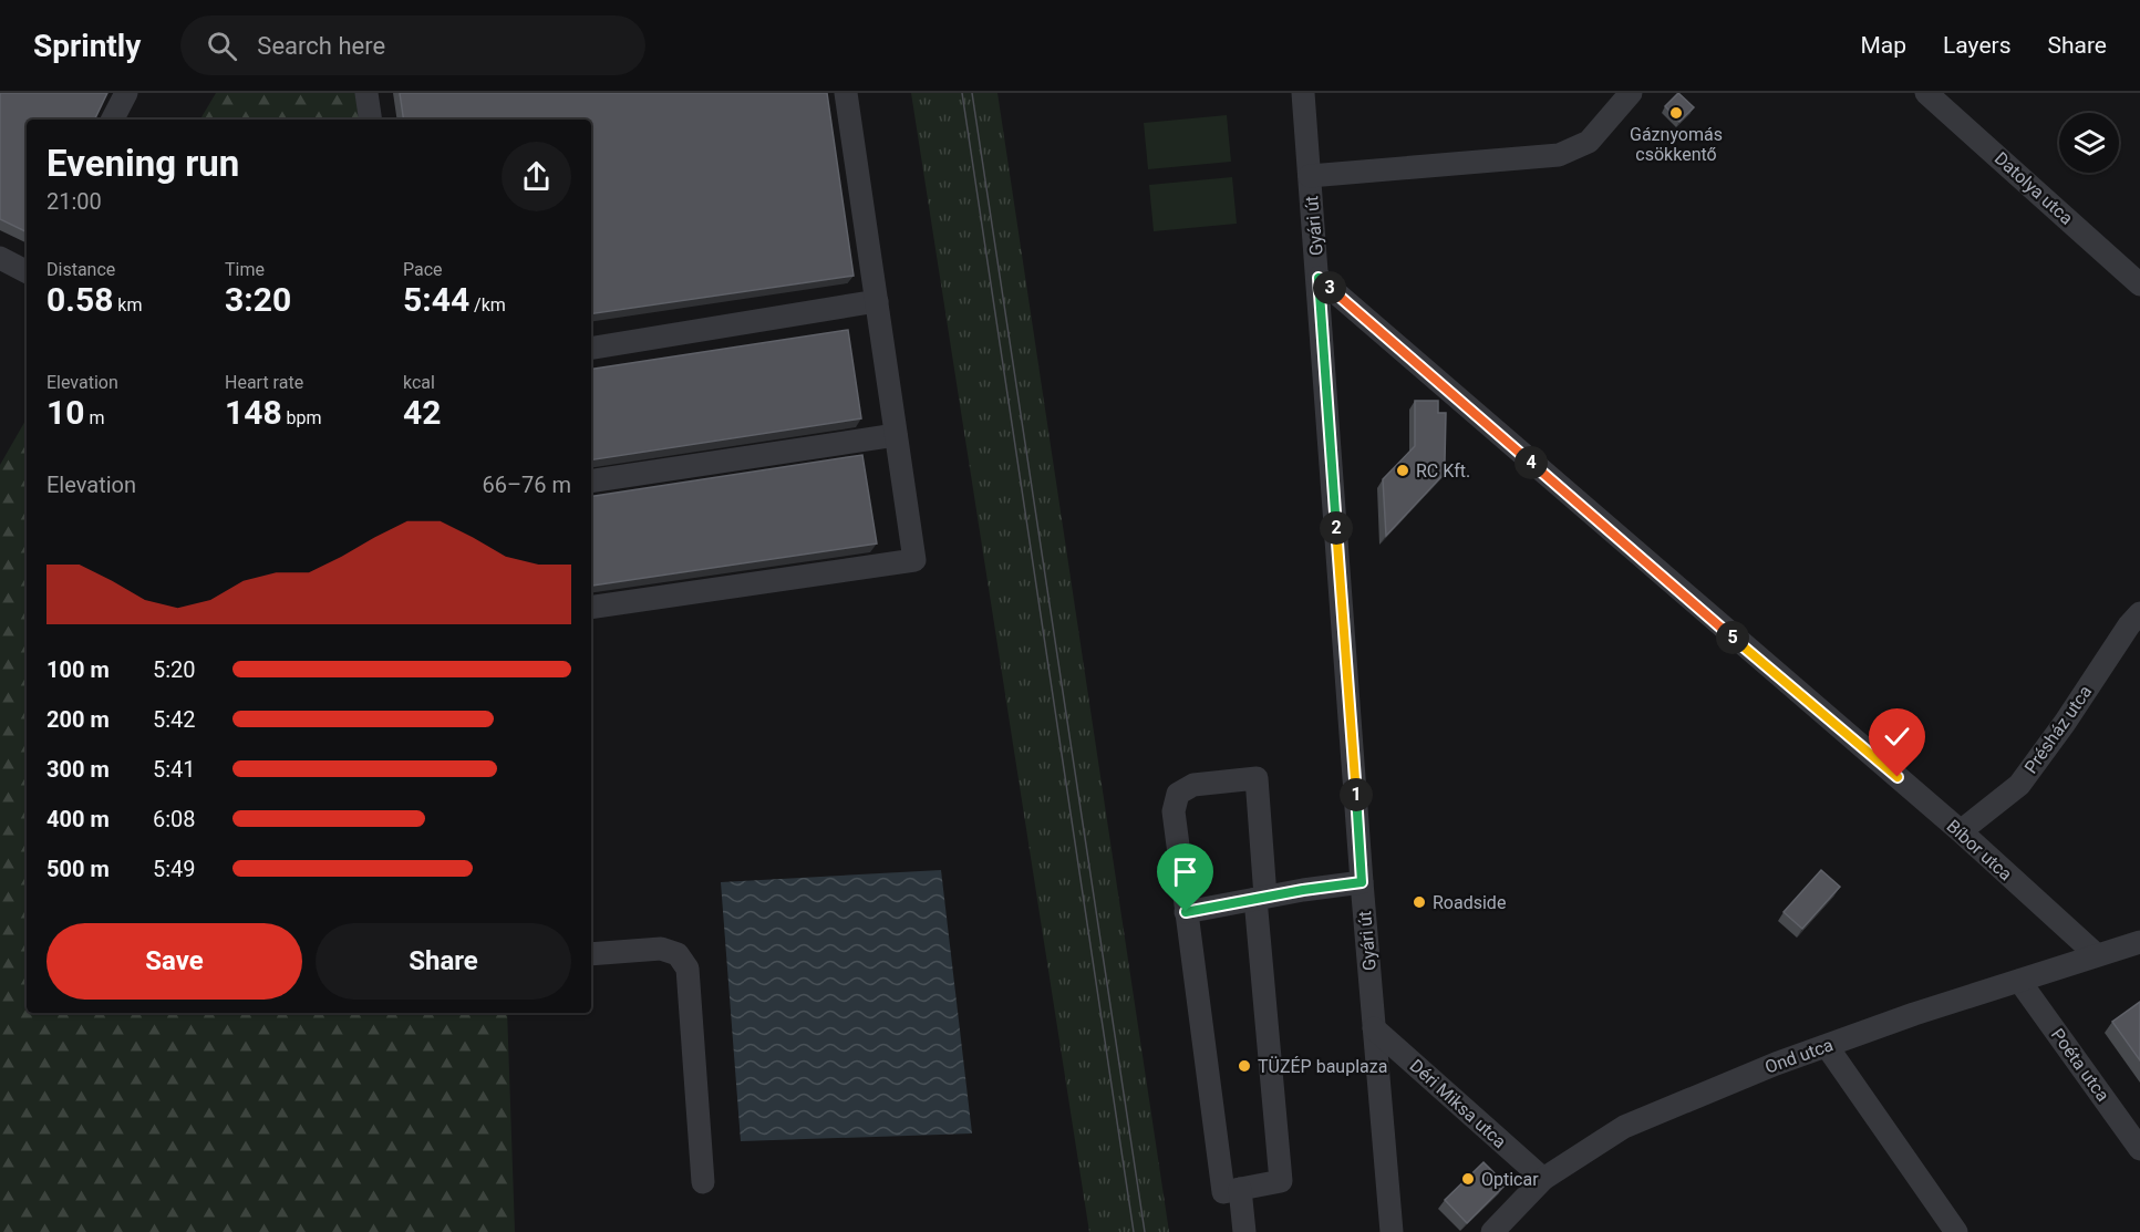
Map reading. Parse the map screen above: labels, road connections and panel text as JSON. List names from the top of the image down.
{
  "streets": {
    "street": [
      "Datolya utca",
      "Gyári út",
      "Présház utca",
      "Bíbor utca",
      "Ond utca",
      "Poéta utca",
      "Déri Miksa utca"
    ]
  },
  "crossings": [
    ["Gyári út", "Bíbor utca"],
    ["Gyári út", "Déri Miksa utca"],
    ["Présház utca", "Bíbor utca"],
    ["Bíbor utca", "Ond utca"],
    ["Ond utca", "Poéta utca"],
    ["Ond utca", "Déri Miksa utca"]
  ],
  "places": [
    "Gáznyomás csökkentő",
    "RC Kft.",
    "Roadside",
    "TÜZÉP bauplaza",
    "Opticar"
  ],
  "page": {
    "header": "Sprintly",
    "search": "Search here",
    "nav": ["Map", "Layers", "Share"],
    "heading": ["Evening run", "21:00"],
    "stats": [
      ["Distance", "0.58 km"],
      ["Time", "3:20"],
      ["Pace", "5:44 /km"],
      ["Elevation", "10 m"],
      ["Heart rate", "148 bpm"],
      ["kcal", "42"]
    ],
    "pins": [
      "3",
      "4",
      "2",
      "5",
      "1"
    ],
    "chart": ["Elevation", "66–76 m"],
    "list": [
      {
        "name": "100 m",
        "note": "5:20"
      },
      {
        "name": "200 m",
        "note": "5:42"
      },
      {
        "name": "300 m",
        "note": "5:41"
      },
      {
        "name": "400 m",
        "note": "6:08"
      },
      {
        "name": "500 m",
        "note": "5:49"
      }
    ],
    "buttons": ["Save", "Share"]
  }
}
